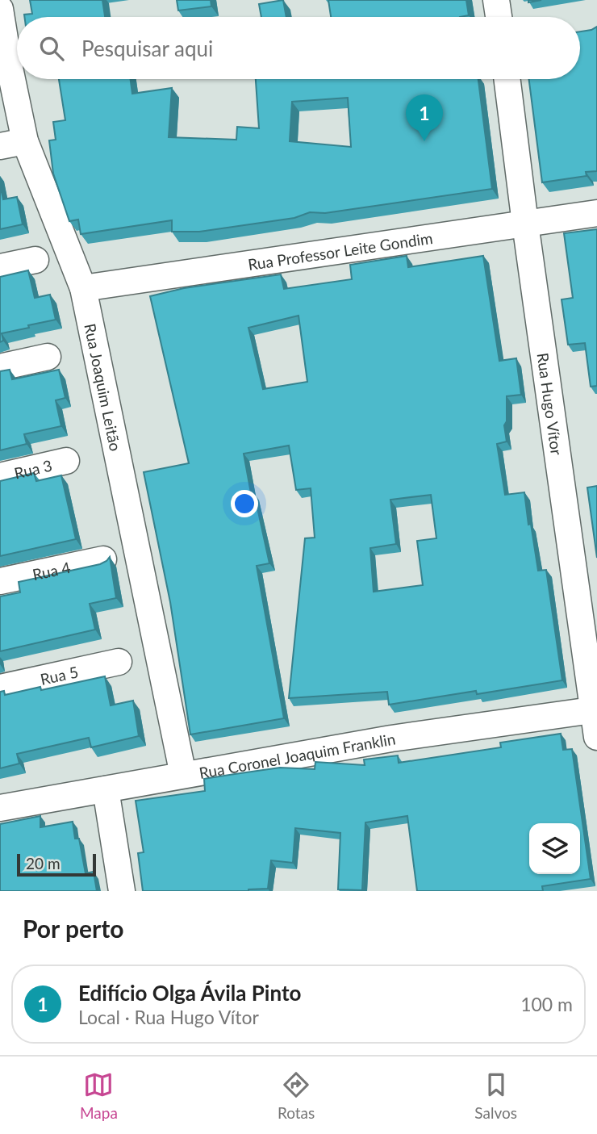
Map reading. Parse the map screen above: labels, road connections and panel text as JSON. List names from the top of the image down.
{
  "streets": {
    "street": [
      "Rua Professor Leite Gondim",
      "Rua Joaquim Leitão",
      "Rua Hugo Vítor",
      "Rua 3",
      "Rua 4",
      "Rua 5",
      "Rua Coronel Joaquim Franklin"
    ]
  },
  "crossings": [
    ["Rua Professor Leite Gondim", "Rua Joaquim Leitão"],
    ["Rua Professor Leite Gondim", "Rua Hugo Vítor"],
    ["Rua Joaquim Leitão", "Rua Coronel Joaquim Franklin"],
    ["Rua Hugo Vítor", "Rua Coronel Joaquim Franklin"]
  ],
  "scale_bar": "20 m",
  "page": {
    "search": "Pesquisar aqui",
    "pins": "1",
    "scale": "20 m",
    "heading": "Por perto",
    "list": [
      {
        "mark": "1",
        "name": "Edifício Olga Ávila Pinto",
        "note": "Local · Rua Hugo Vítor",
        "value": "100 m"
      }
    ],
    "nav": ["Mapa", "Rotas", "Salvos"]
  }
}
